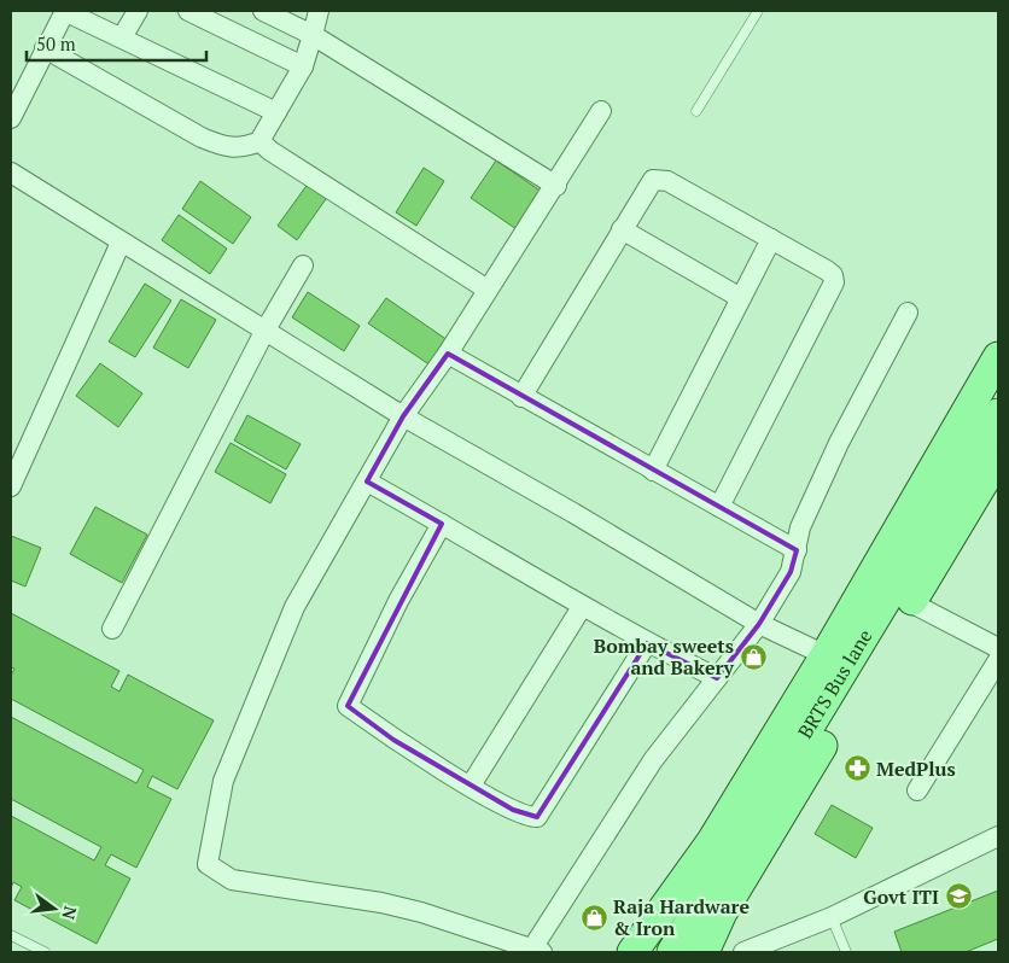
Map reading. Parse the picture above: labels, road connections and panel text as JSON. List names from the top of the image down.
{
  "streets": {
    "main road": ["BRTS Bus lane"]
  },
  "places": {
    "shop": ["Bombay sweets and Bakery", "Raja Hardware & Iron"],
    "pharmacy": ["MedPlus"],
    "school or university": ["Govt ITI"]
  },
  "scale_bar": "50 m",
  "north": "right"
}
